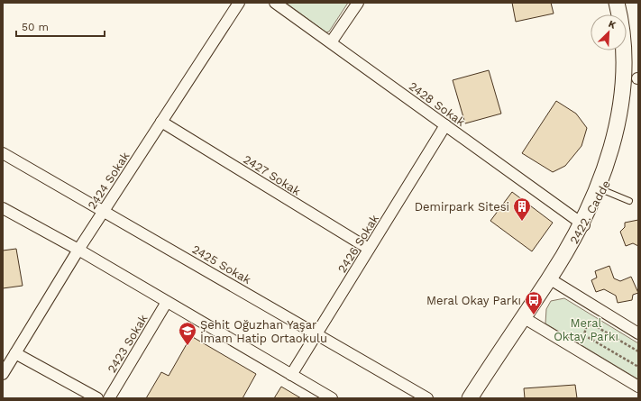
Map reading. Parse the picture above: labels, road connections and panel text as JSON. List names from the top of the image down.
{
  "streets": {
    "street": [
      "2428 Sokak",
      "2427 Sokak",
      "2424 Sokak",
      "2422. Cadde",
      "2426 Sokak",
      "2425 Sokak",
      "2423 Sokak"
    ]
  },
  "crossings": [
    ["2428 Sokak", "2422. Cadde"],
    ["2428 Sokak", "2426 Sokak"],
    ["2427 Sokak", "2424 Sokak"],
    ["2427 Sokak", "2426 Sokak"],
    ["2424 Sokak", "2425 Sokak"],
    ["2426 Sokak", "2425 Sokak"]
  ],
  "parks": ["Meral Oktay Parkı"],
  "places": {
    "building": ["Demirpark Sitesi"],
    "bus stop": ["Meral Okay Parkı"],
    "school or university": ["Şehit Oğuzhan Yaşar İmam Hatip Ortaokulu"]
  },
  "scale_bar": "50 m",
  "north": "top right"
}
